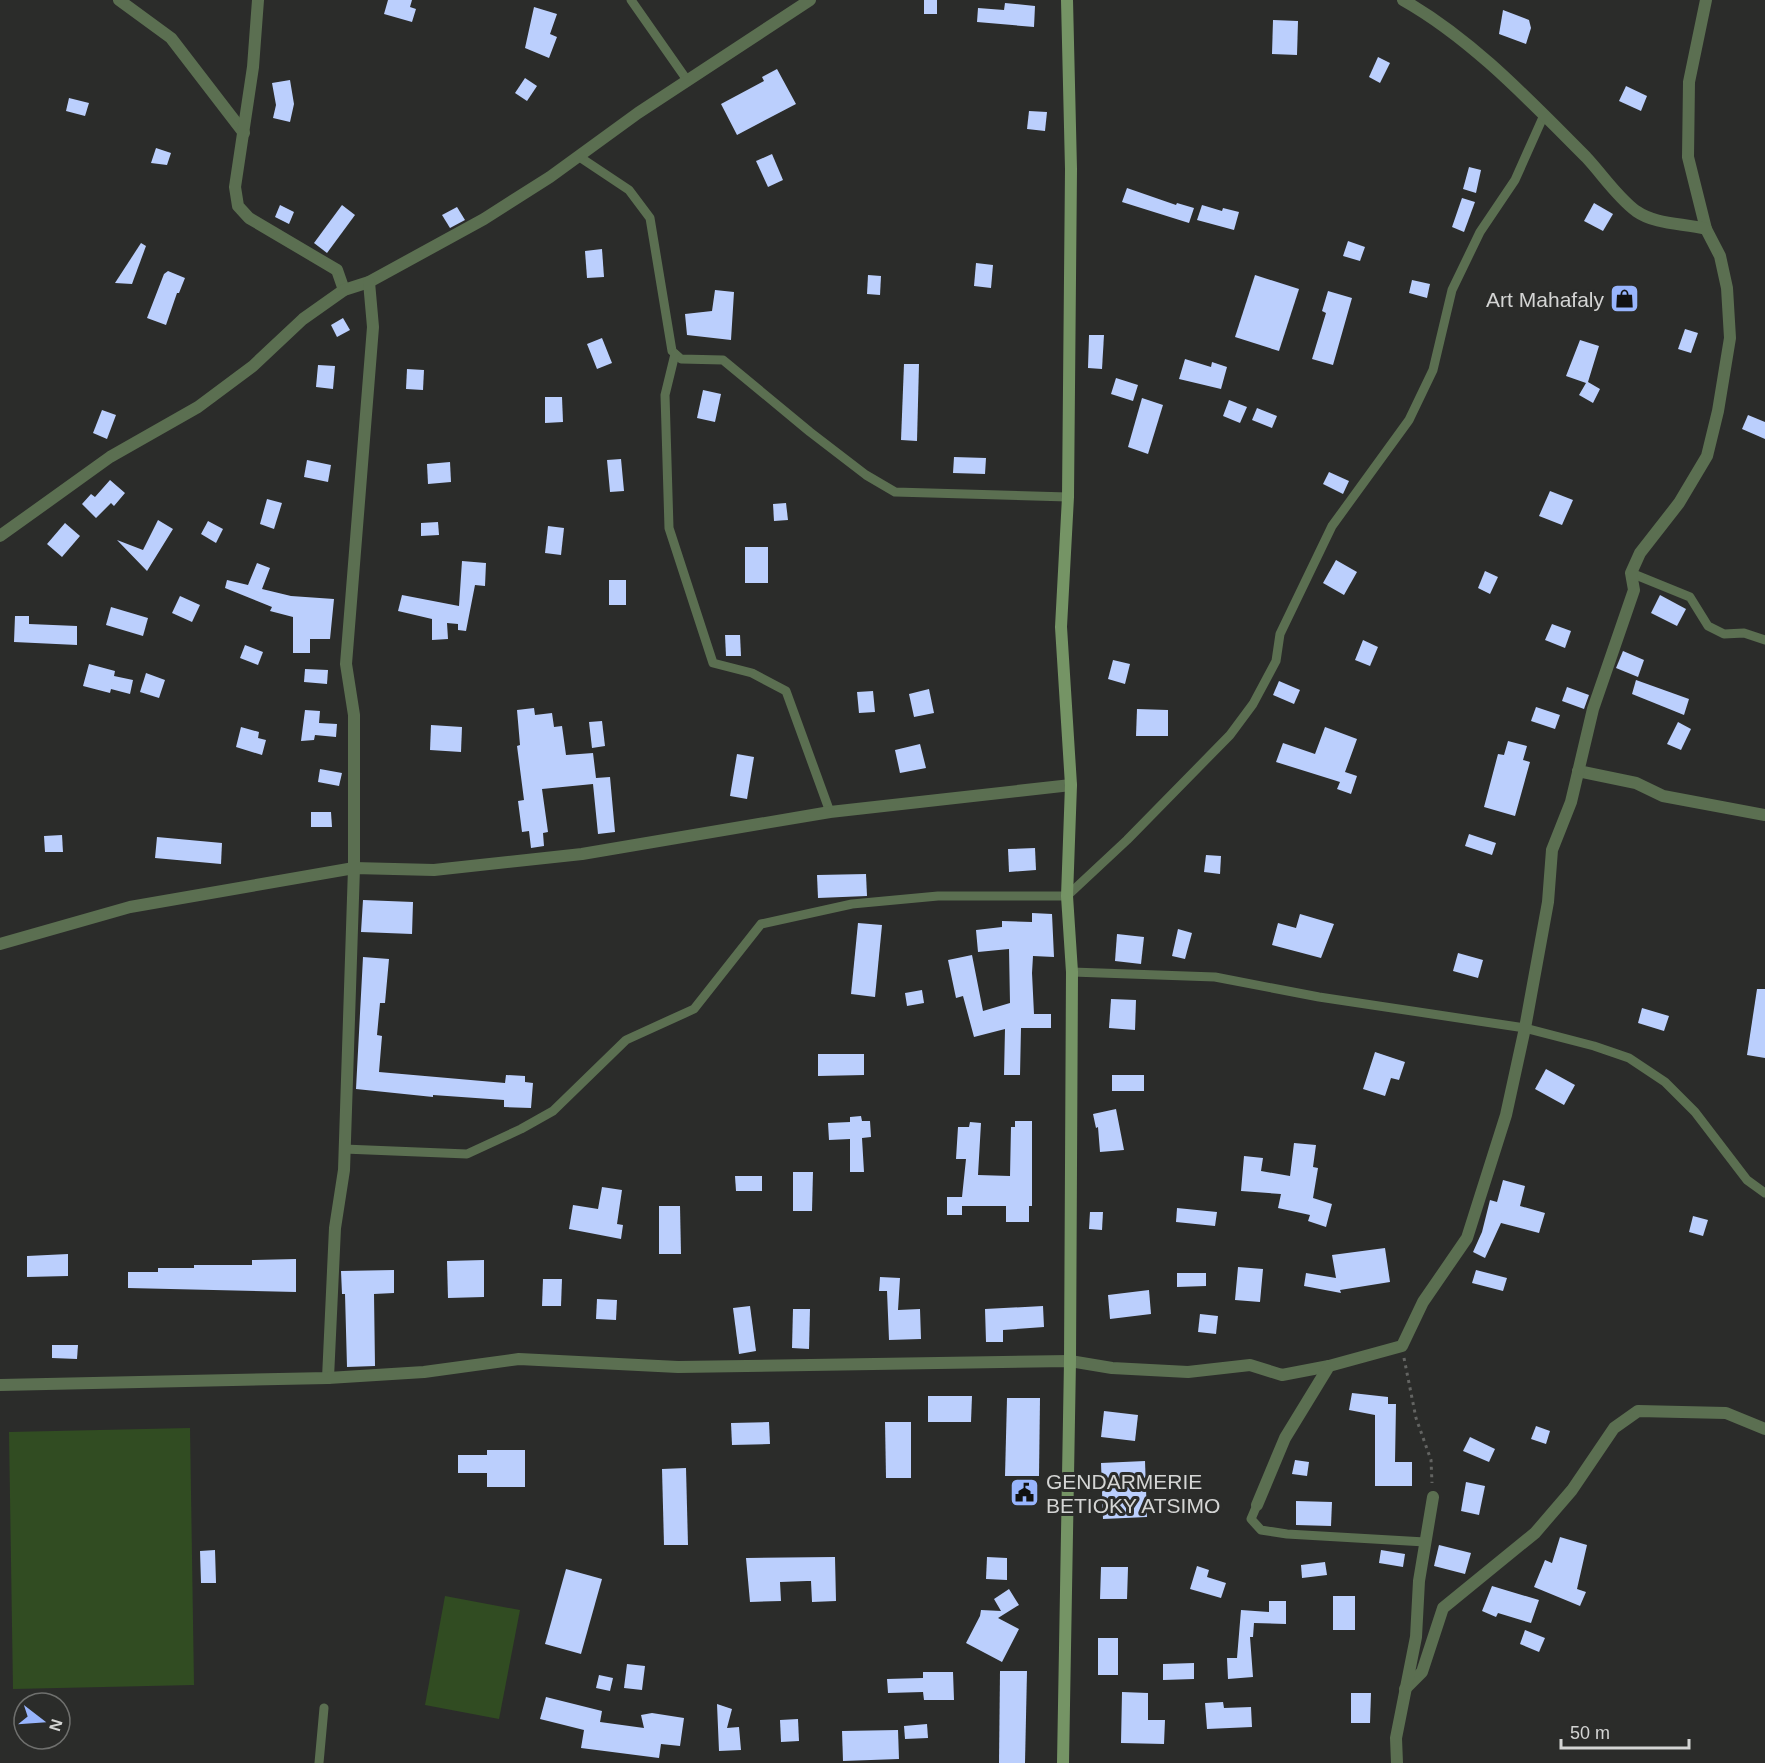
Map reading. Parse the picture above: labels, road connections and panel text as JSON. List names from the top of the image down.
{
  "places": {
    "shop": ["Art Mahafaly"],
    "public building": ["GENDARMERIE BETIOKY ATSIMO"]
  },
  "scale_bar": "50 m",
  "north": "right"
}
